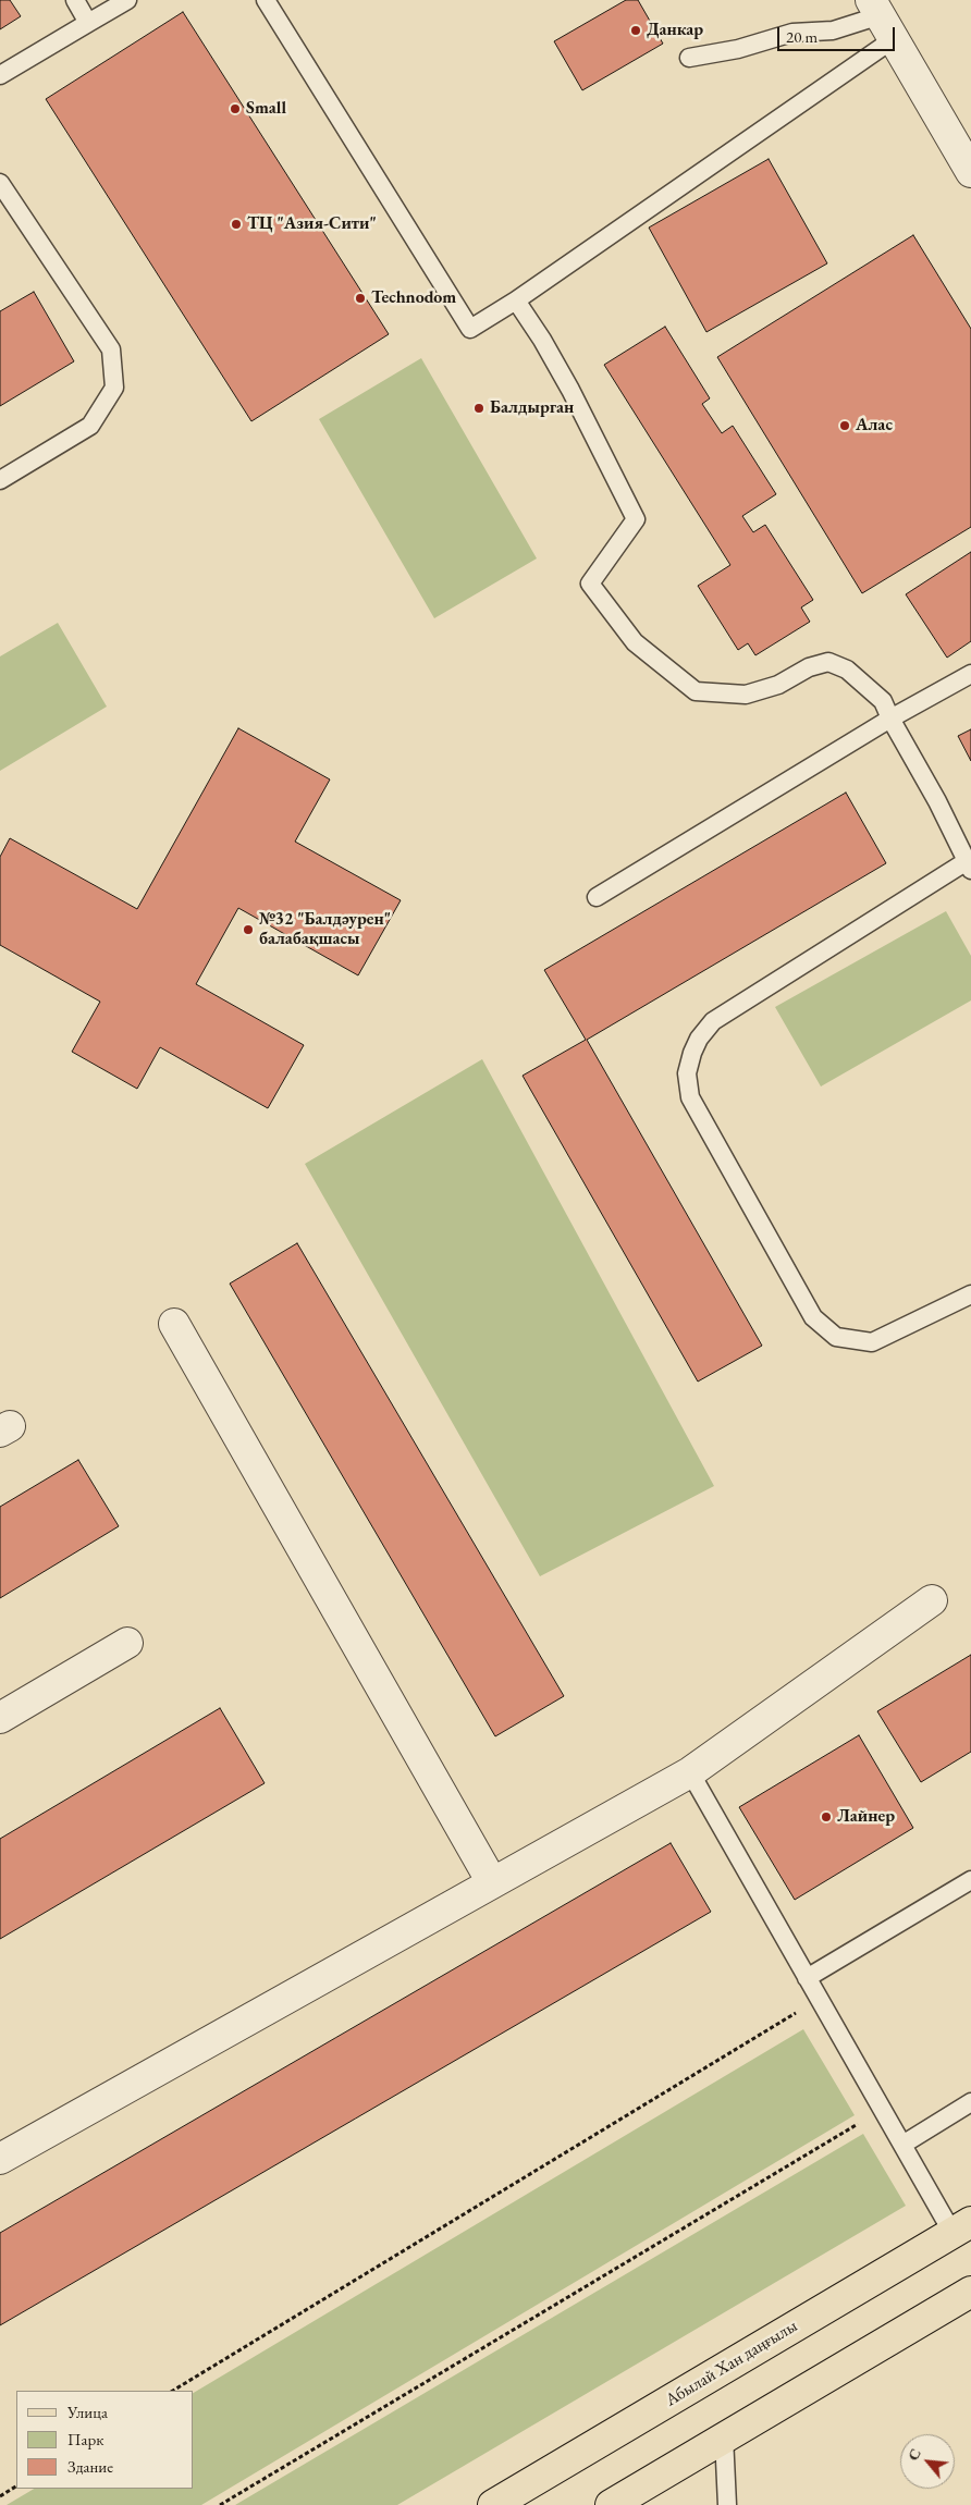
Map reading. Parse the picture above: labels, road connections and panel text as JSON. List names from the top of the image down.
{
  "streets": {
    "main road": ["Абылай Хан даңғылы"]
  },
  "places": [
    "Данкар",
    "Small",
    "ТЦ \"Азия-Сити\"",
    "Technodom",
    "Балдырган",
    "Алас",
    "№32 \"Балдәурен\" балабақшасы",
    "Лайнер"
  ],
  "legend": ["Улица", "Парк", "Здание"],
  "scale_bar": "20 m",
  "north": "top left"
}
